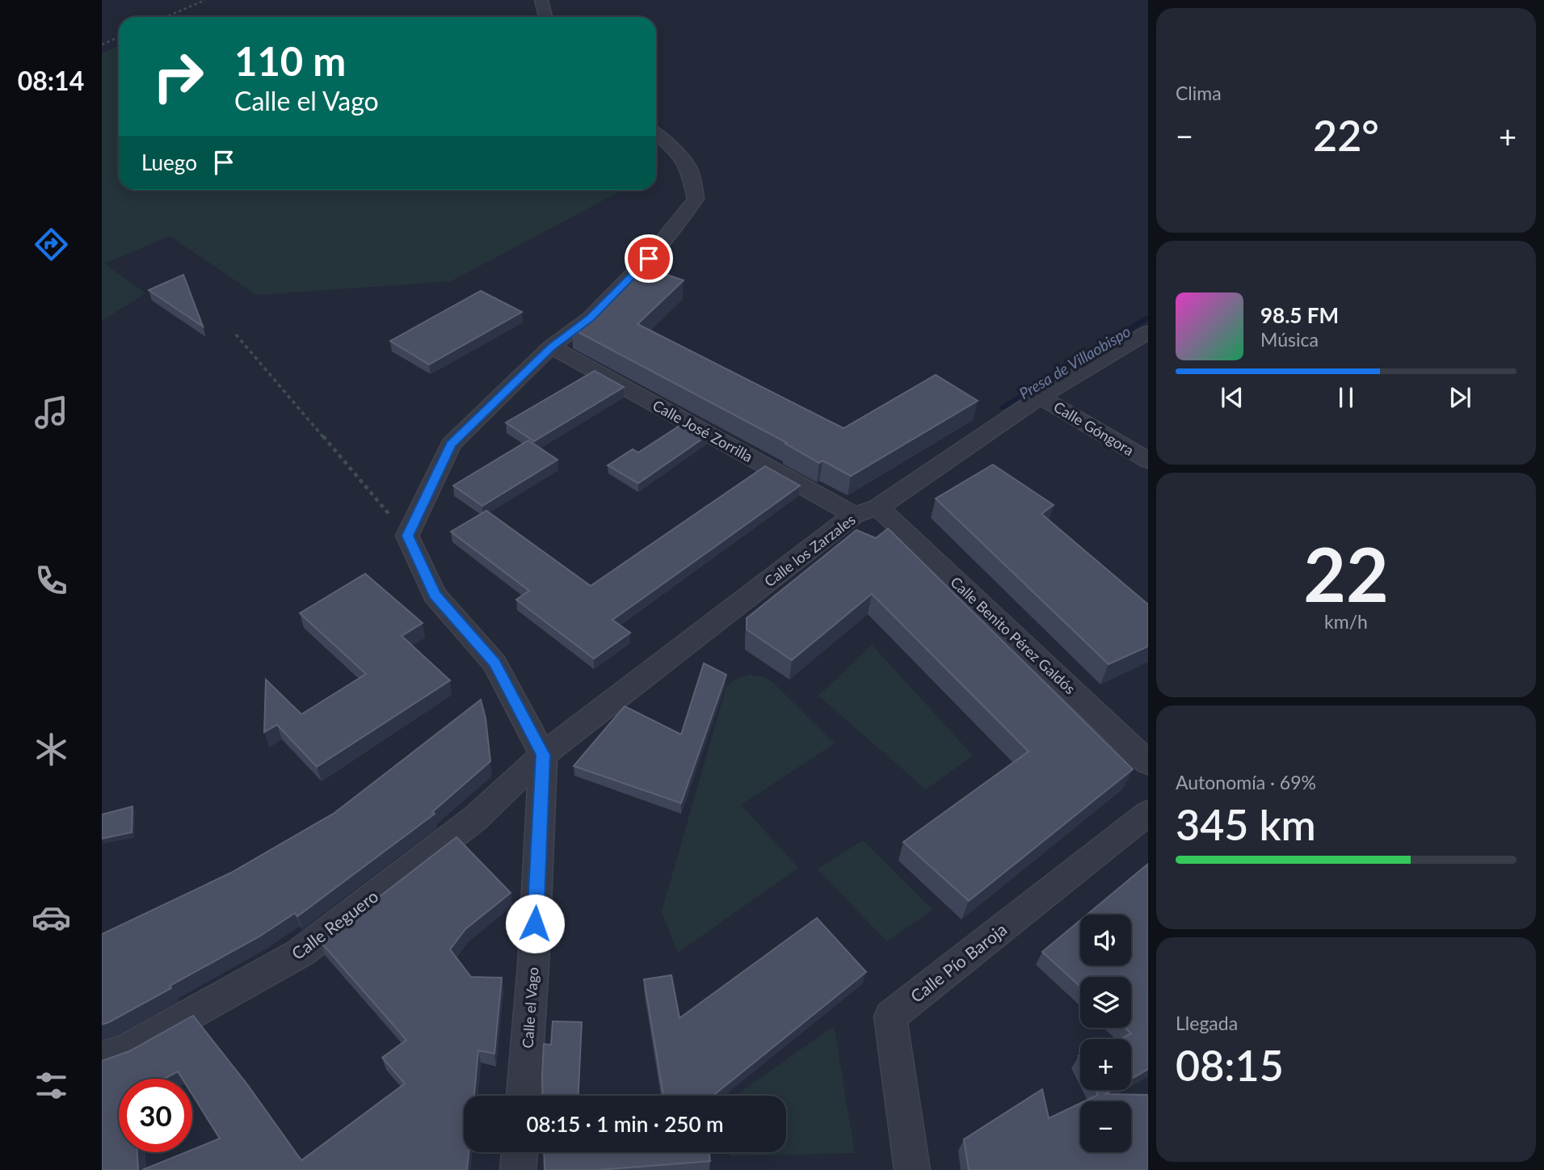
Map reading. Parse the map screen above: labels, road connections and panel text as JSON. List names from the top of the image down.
{
  "streets": {
    "street": [
      "Calle Góngora",
      "Calle José Zorrilla",
      "Calle los Zarzales",
      "Calle Benito Pérez Galdós",
      "Calle Reguero",
      "Calle Pío Baroja",
      "Calle el Vago"
    ]
  },
  "crossings": [
    ["Calle Góngora", "Calle los Zarzales"],
    ["Calle José Zorrilla", "Calle los Zarzales"],
    ["Calle los Zarzales", "Calle Benito Pérez Galdós"],
    ["Calle los Zarzales", "Calle Reguero"],
    ["Calle los Zarzales", "Calle el Vago"],
    ["Calle Reguero", "Calle el Vago"]
  ],
  "water": ["Presa de Villaobispo"],
  "page": {
    "tabs": "08:14",
    "tile": [
      "Clima",
      ["22", "km/h"],
      ["Autonomía · 69%", "345 km"],
      ["Llegada", "08:15"]
    ],
    "turn": ["110 m", "Calle el Vago"],
    "heat": ["−", "22°", "+"],
    "then": "Luego",
    "song": ["98.5 FM", "Música"],
    "map_buttons": ["+", "−"],
    "limit": "30",
    "trip": "08:15 · 1 min · 250 m"
  }
}
